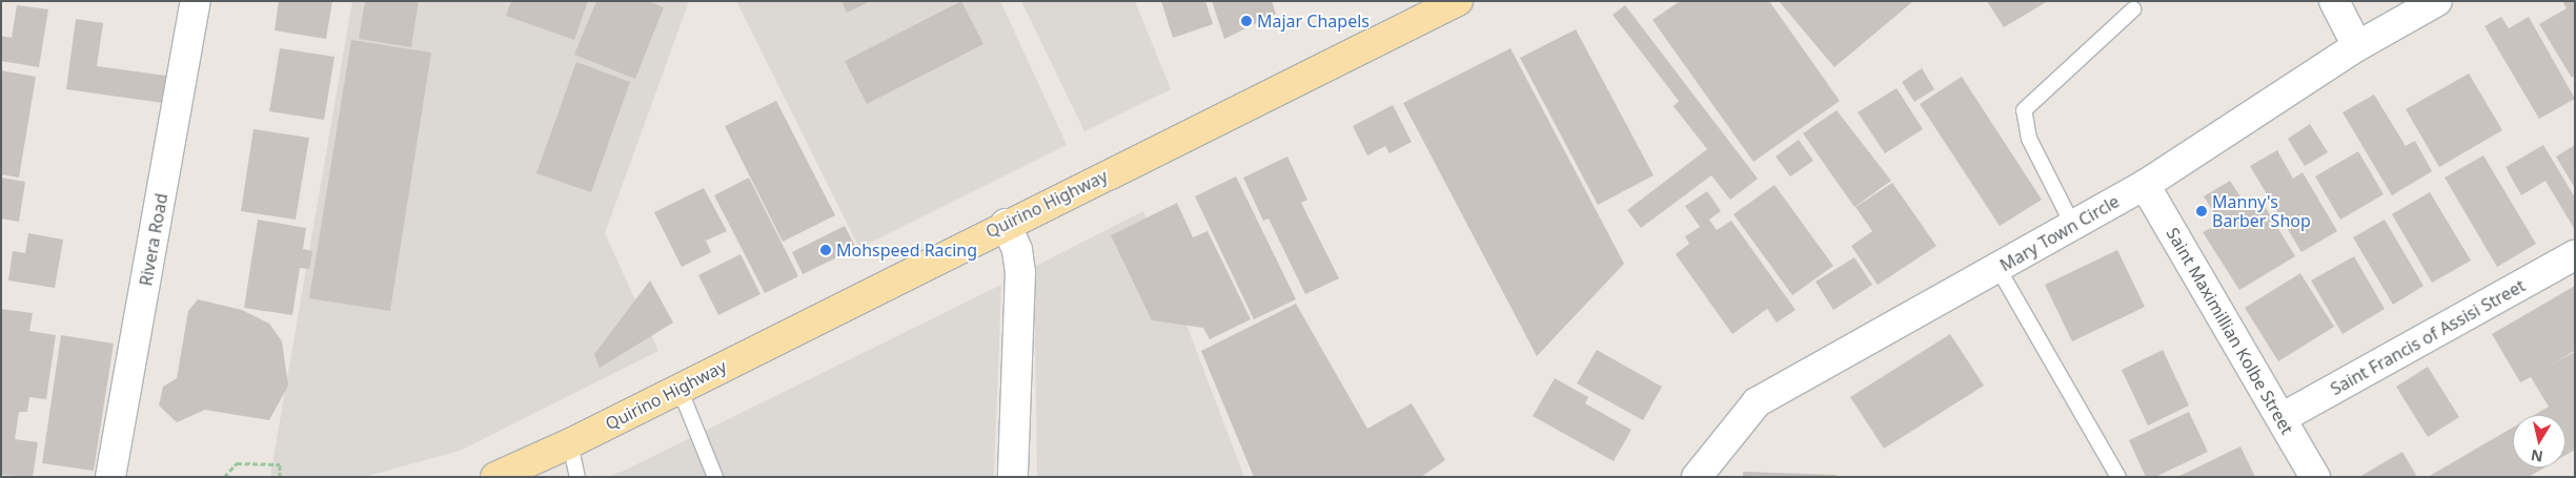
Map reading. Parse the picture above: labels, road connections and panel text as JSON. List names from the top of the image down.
{
  "streets": {
    "main road": ["Quirino Highway"],
    "street": [
      "Mary Town Circle",
      "Rivera Road",
      "Saint Maximillian Kolbe Street",
      "Saint Francis of Assisi Street"
    ]
  },
  "crossings": [
    ["Mary Town Circle", "Saint Maximillian Kolbe Street"],
    ["Saint Maximillian Kolbe Street", "Saint Francis of Assisi Street"]
  ],
  "places": ["Majar Chapels", "Manny's Barber Shop", "Mohspeed Racing"],
  "north": "bottom"
}
